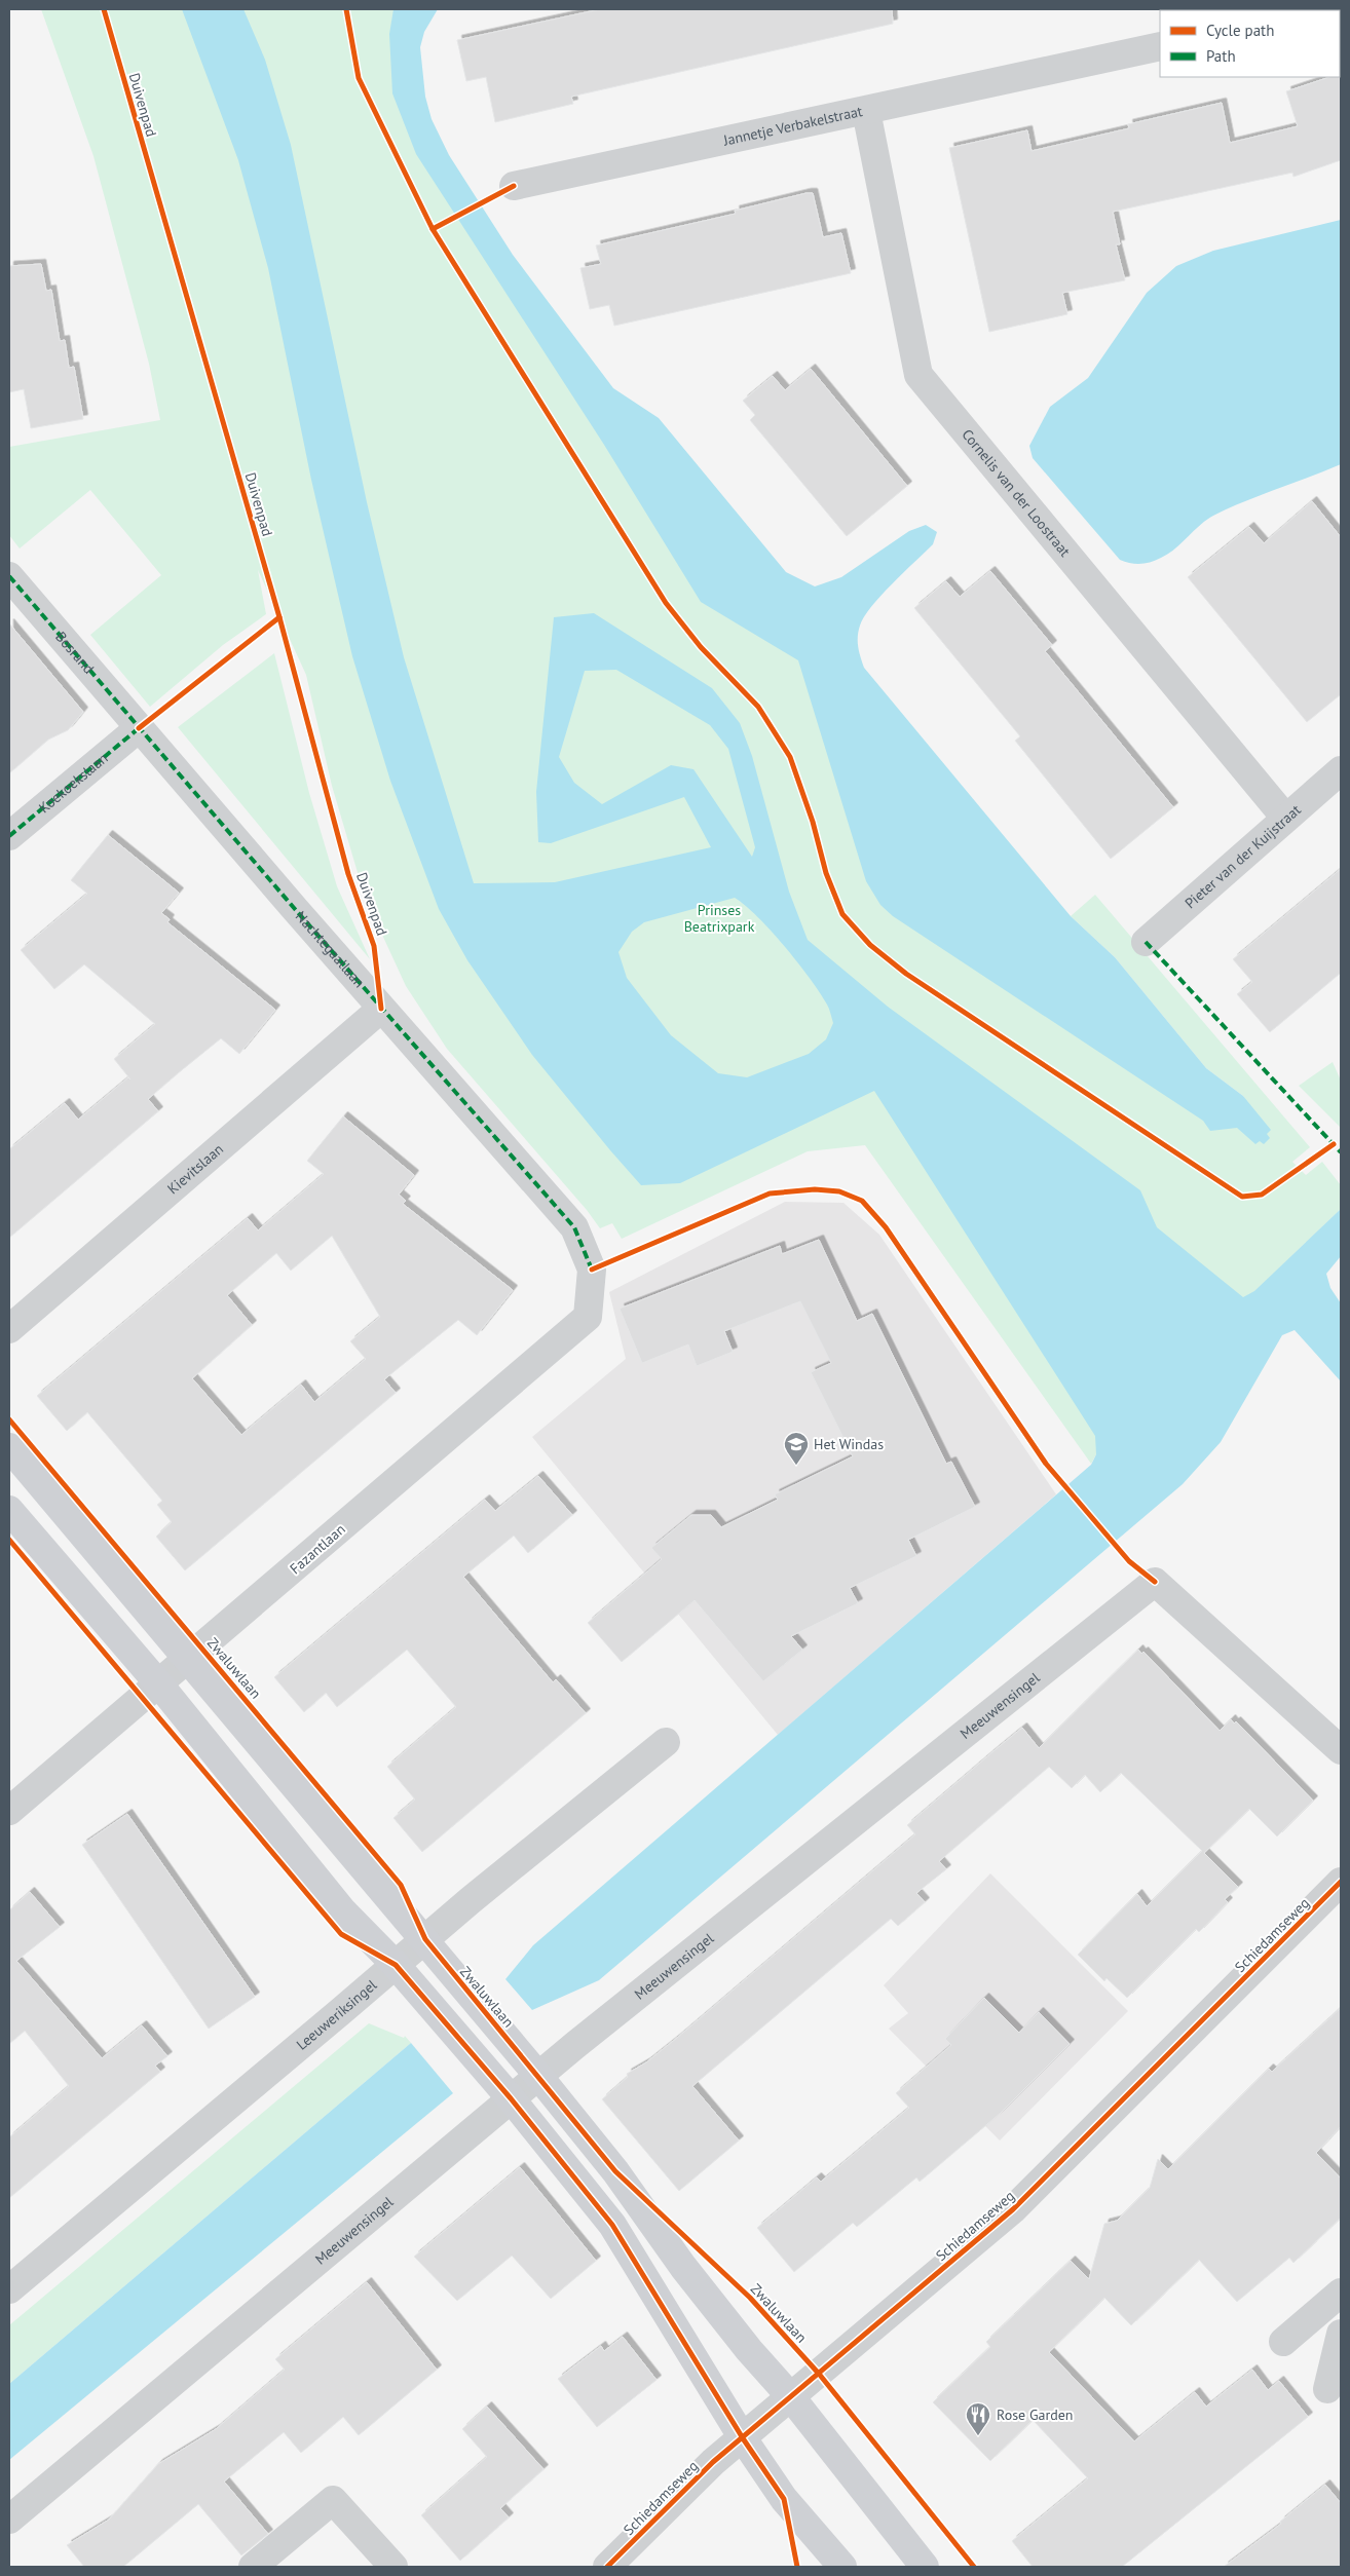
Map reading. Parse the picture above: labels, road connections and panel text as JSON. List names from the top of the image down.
{
  "streets": {
    "main road": ["Zwaluwlaan"],
    "street": [
      "Jannetje Verbakelstraat",
      "Cornelis van der Loostraat",
      "Bosrand",
      "Koekoekslaan",
      "Pieter van der Kuijstraat",
      "Nachtegaallaan",
      "Kievitslaan",
      "Fazantlaan",
      "Meeuwensingel",
      "Schiedamseweg",
      "Leeuweriksingel"
    ],
    "cycle path": ["Duivenpad"]
  },
  "crossings": [
    ["Jannetje Verbakelstraat", "Cornelis van der Loostraat"],
    ["Cornelis van der Loostraat", "Pieter van der Kuijstraat"],
    ["Bosrand", "Koekoekslaan"],
    ["Bosrand", "Nachtegaallaan"],
    ["Koekoekslaan", "Nachtegaallaan"],
    ["Nachtegaallaan", "Kievitslaan"],
    ["Nachtegaallaan", "Fazantlaan"],
    ["Fazantlaan", "Zwaluwlaan"],
    ["Zwaluwlaan", "Meeuwensingel"],
    ["Zwaluwlaan", "Schiedamseweg"],
    ["Zwaluwlaan", "Leeuweriksingel"]
  ],
  "parks": ["Prinses Beatrixpark"],
  "places": {
    "school or university": ["Het Windas"],
    "restaurant": ["Rose Garden"]
  },
  "legend": ["Cycle path", "Path"]
}
